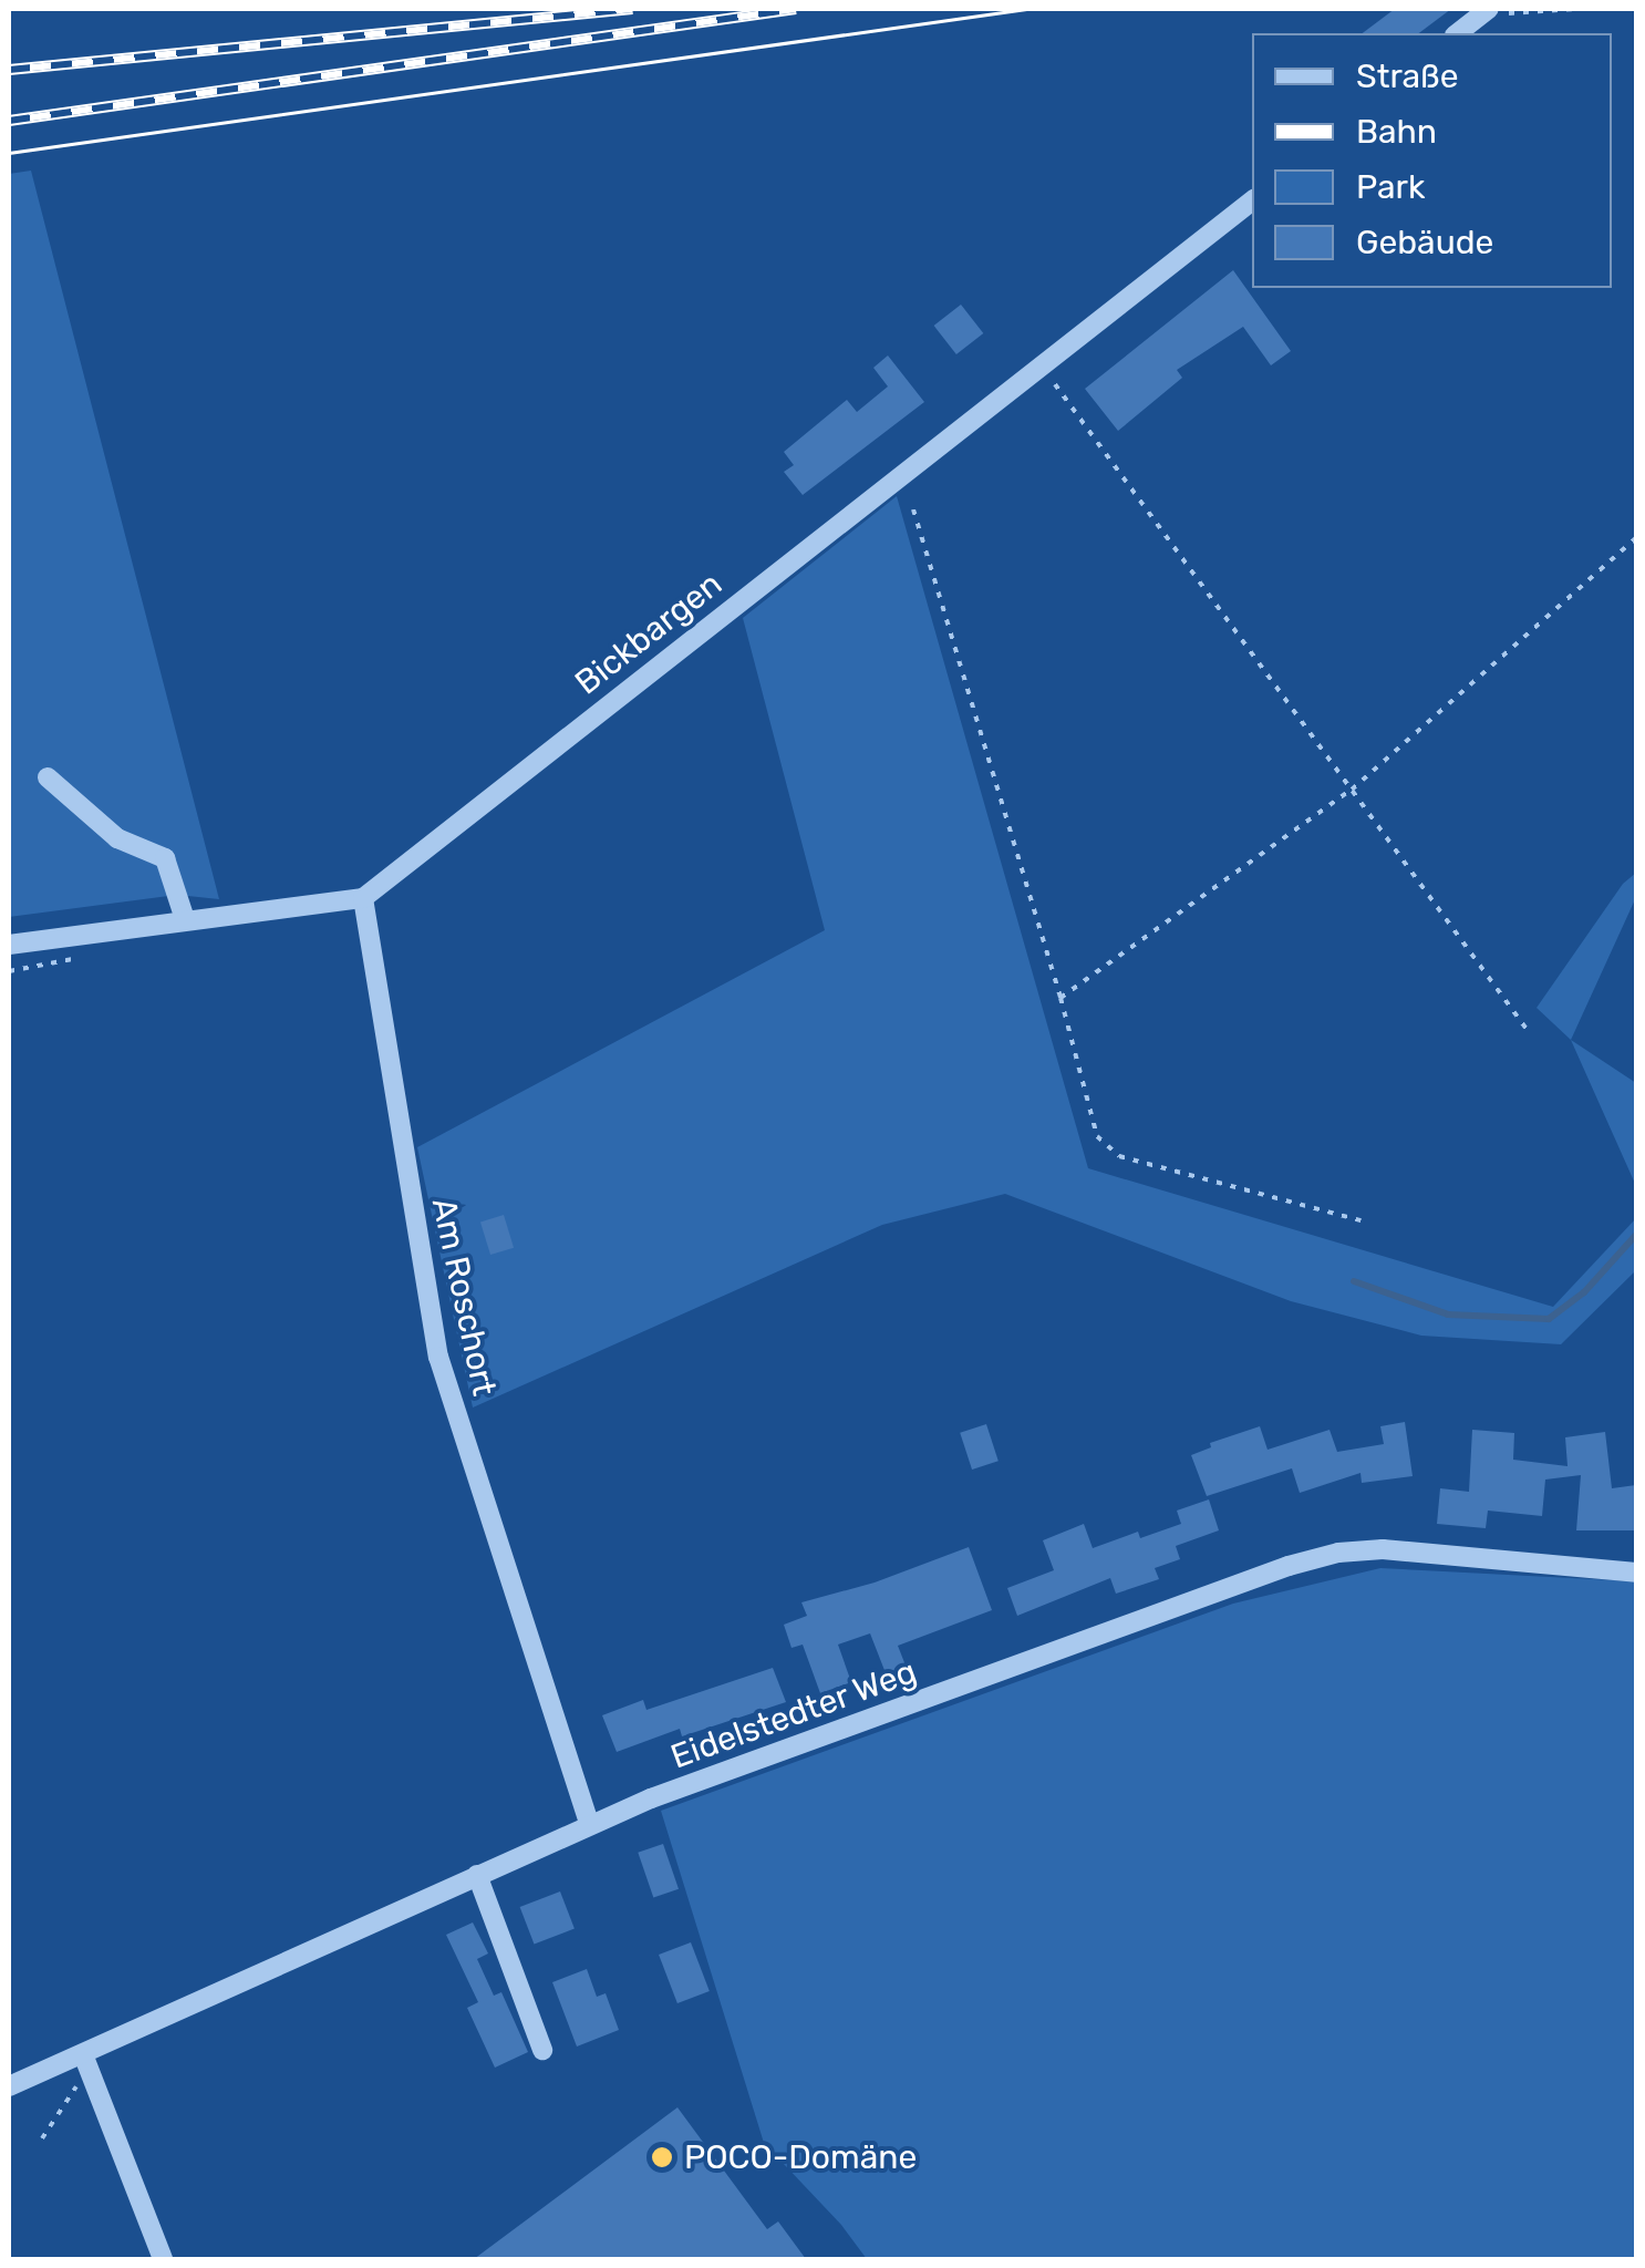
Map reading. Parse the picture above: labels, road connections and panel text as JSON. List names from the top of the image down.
{
  "streets": {
    "street": ["Bickbargen", "Am Roschort", "Eidelstedter Weg"]
  },
  "crossings": [
    ["Bickbargen", "Am Roschort"],
    ["Am Roschort", "Eidelstedter Weg"]
  ],
  "places": ["POCO-Domäne"],
  "legend": [
    "Straße",
    "Bahn",
    "Park",
    "Gebäude"
  ]
}
